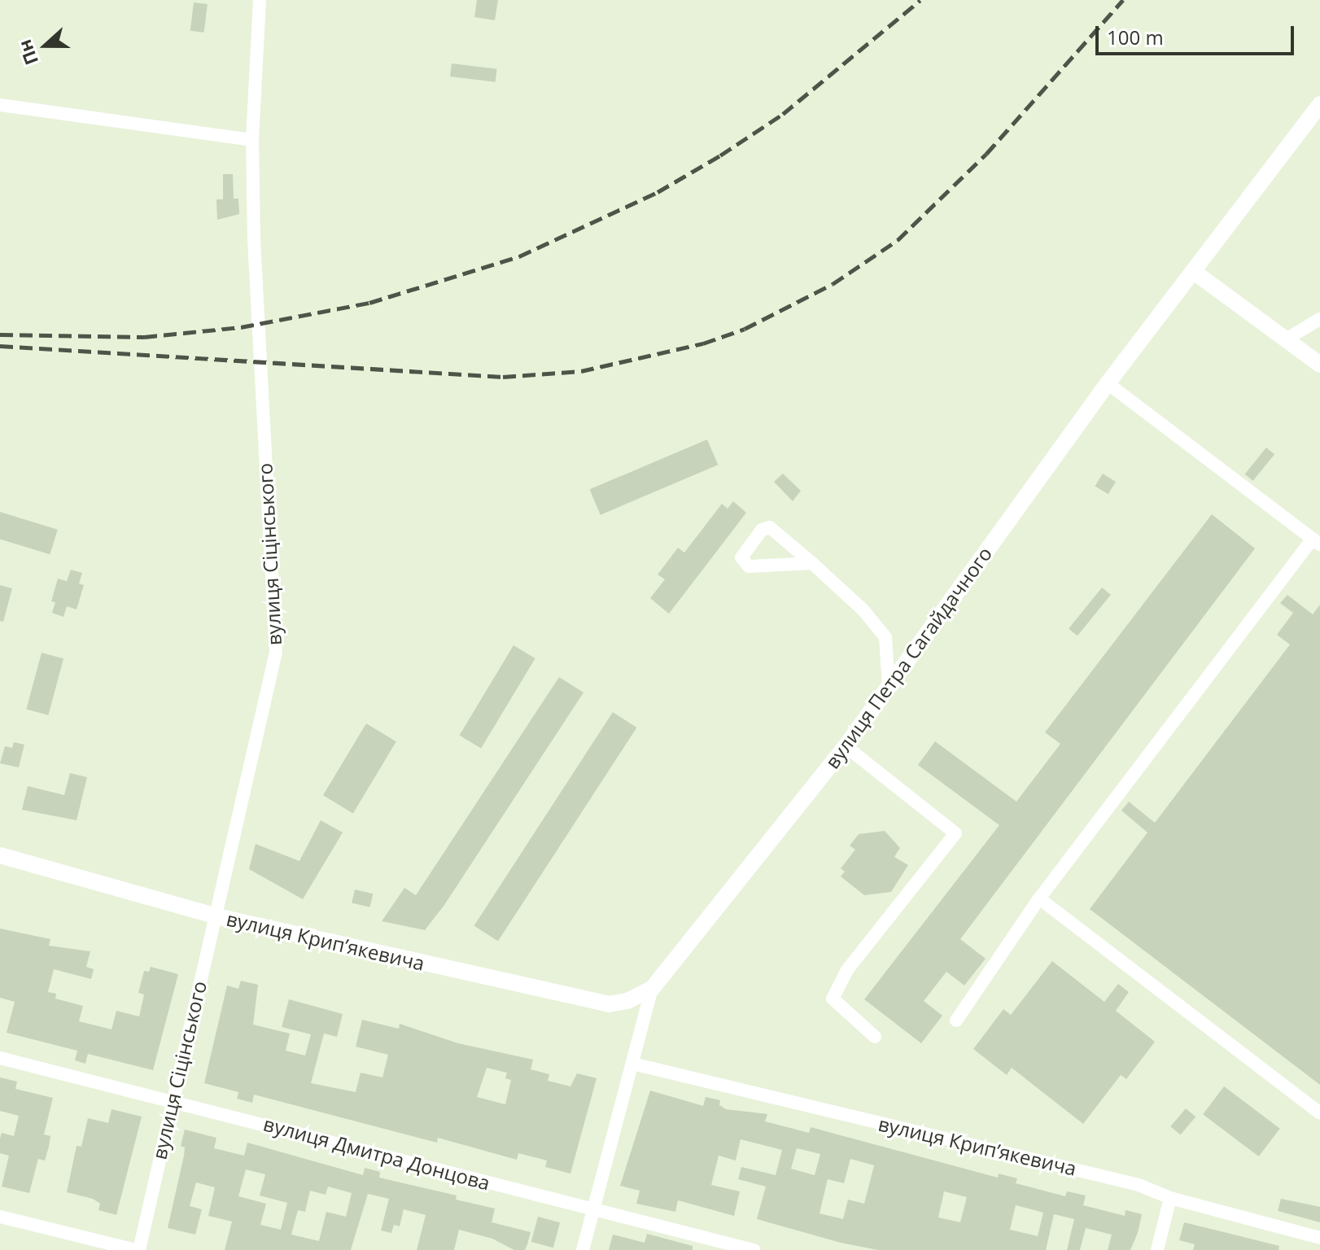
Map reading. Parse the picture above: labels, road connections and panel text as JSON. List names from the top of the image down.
{
  "streets": {
    "main road": ["вулиця Петра Сагайдачного", "вулиця Крипʼякевича"],
    "street": ["вулиця Сіцінського", "вулиця Дмитра Донцова"]
  },
  "crossings": [
    ["вулиця Сіцінського", "вулиця Крипʼякевича"],
    ["вулиця Сіцінського", "вулиця Дмитра Донцова"],
    ["вулиця Петра Сагайдачного", "вулиця Крипʼякевича"],
    ["вулиця Петра Сагайдачного", "вулиця Дмитра Донцова"]
  ],
  "scale_bar": "100 m",
  "north": "left"
}
